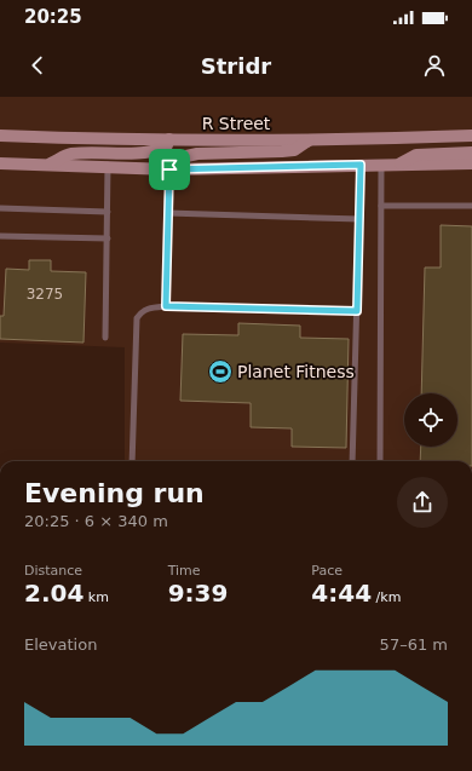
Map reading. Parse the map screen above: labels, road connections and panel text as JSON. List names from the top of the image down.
{
  "streets": {
    "street": ["R Street"]
  },
  "places": {
    "sports": ["Planet Fitness"]
  },
  "house_numbers": ["3275"],
  "page": {
    "status": "20:25",
    "header": "Stridr",
    "heading": ["Evening run", "20:25 · 6 × 340 m"],
    "stats": [
      ["Distance", "2.04 km"],
      ["Time", "9:39"],
      ["Pace", "4:44 /km"]
    ],
    "chart": ["Elevation", "57–61 m"]
  }
}
